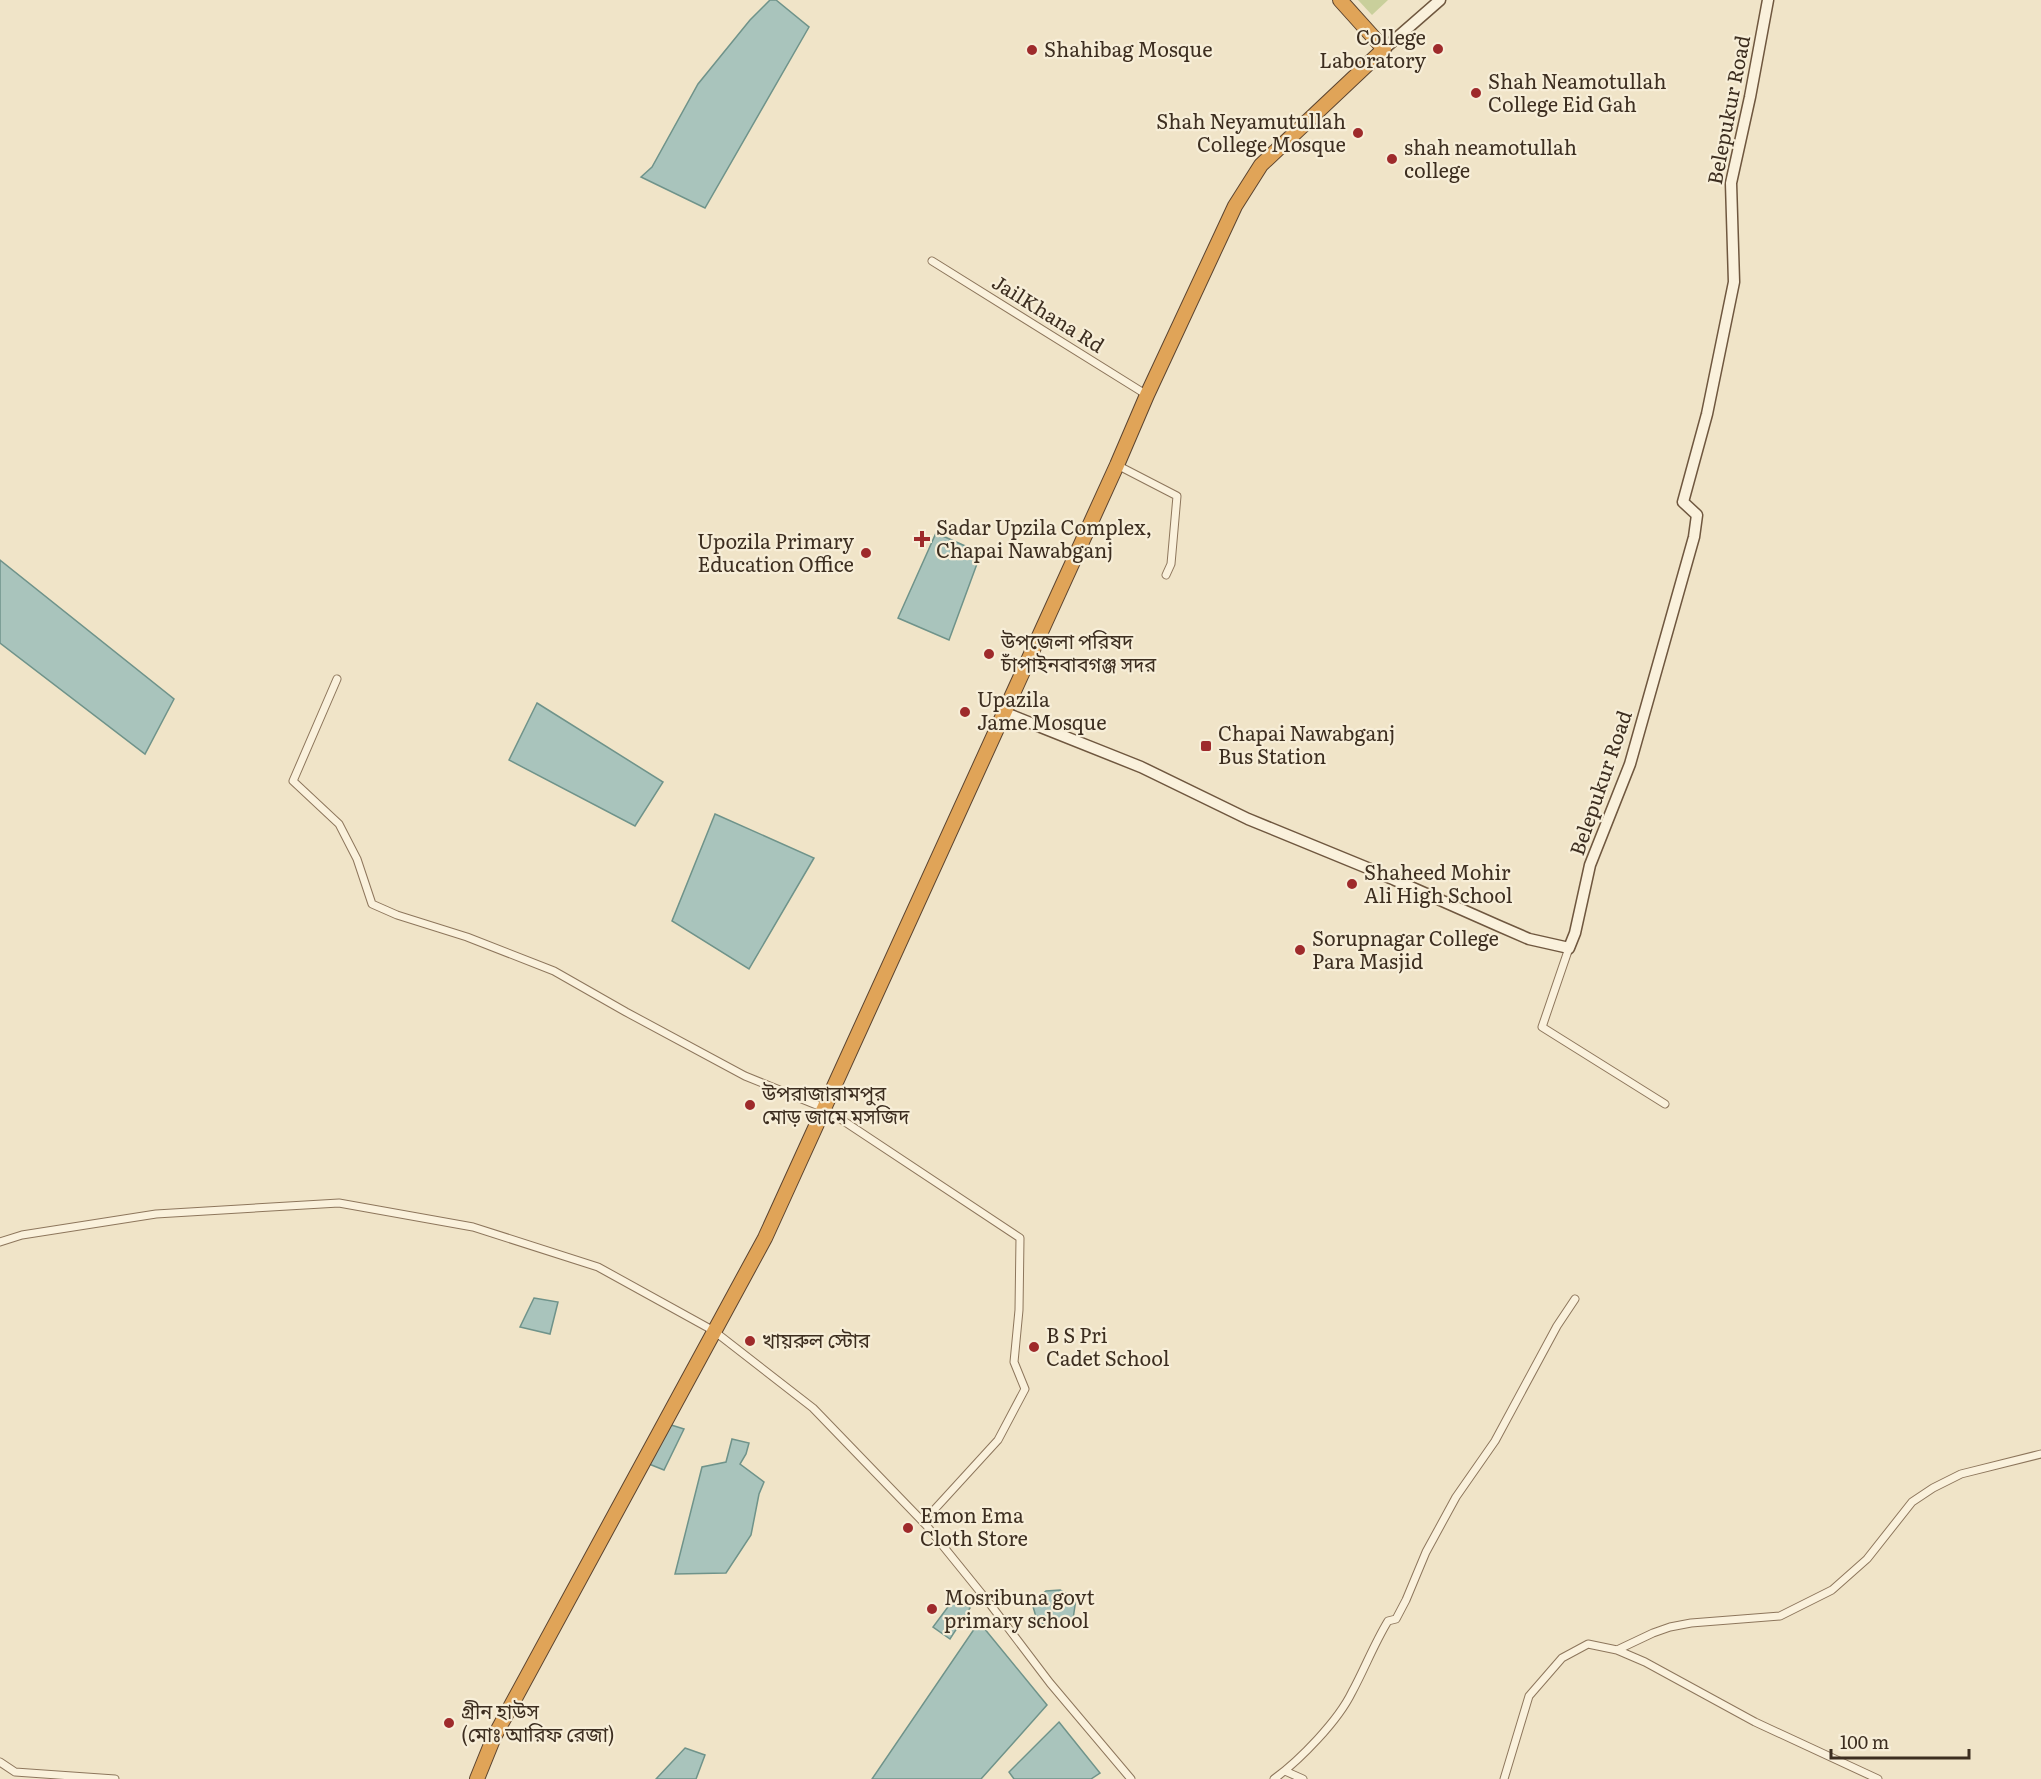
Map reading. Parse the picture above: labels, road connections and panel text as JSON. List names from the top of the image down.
{
  "streets": {
    "street": ["Belepukur Road", "JailKhana Rd"]
  },
  "places": {
    "other": [
      "College Laboratory",
      "Shahibag Mosque",
      "Shah Neamotullah College Eid Gah",
      "Shah Neyamutullah College Mosque",
      "shah neamotullah college",
      "Upozila Primary Education Office",
      "উপজেলা পরিষদ চাঁপাইনবাবগঞ্জ সদর",
      "Upazila Jame Mosque",
      "Shaheed Mohir Ali High School",
      "Sorupnagar College Para Masjid",
      "উপরাজারামপুর মোড় জামে মসজিদ",
      "খায়রুল স্টোর",
      "B S Pri Cadet School",
      "Emon Ema Cloth Store",
      "Mosribuna govt primary school",
      "গ্রীন হাউস (মোঃ আরিফ রেজা)"
    ],
    "health": ["Sadar Upzila Complex, Chapai Nawabganj"],
    "transit": ["Chapai Nawabganj Bus Station"]
  },
  "scale_bar": "100 m"
}
